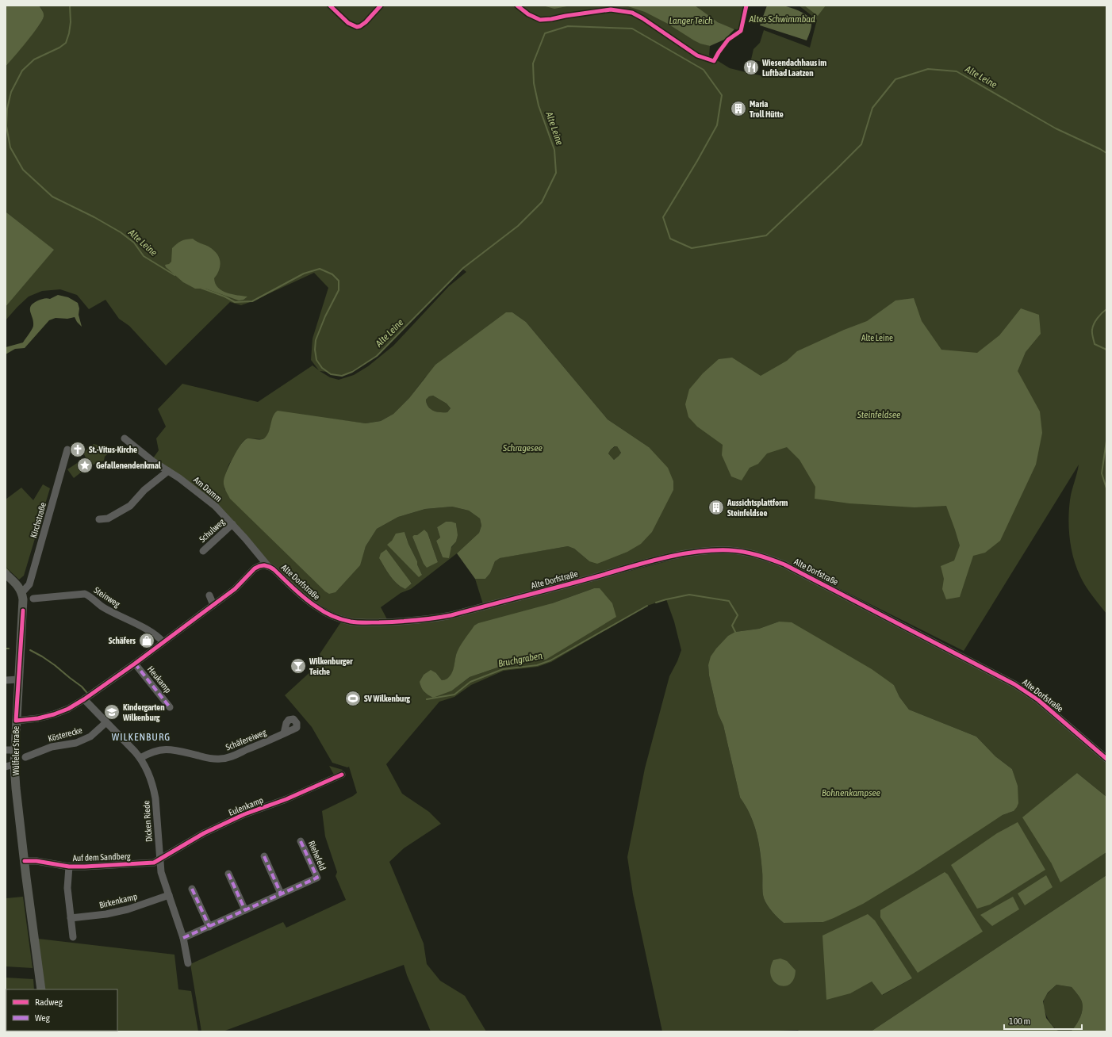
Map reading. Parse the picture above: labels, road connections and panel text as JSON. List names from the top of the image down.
{
  "streets": {
    "main road": ["Wülfeler Straße"],
    "street": [
      "Am Damm",
      "Kirchstraße",
      "Schulweg",
      "Alte Dorfstraße",
      "Steinweg",
      "Heukamp",
      "Kösterecke",
      "Schäfereiweg",
      "Eulenkamp",
      "Dicken Riede",
      "Riehefeld",
      "Auf dem Sandberg",
      "Birkenkamp"
    ]
  },
  "crossings": [
    ["Am Damm", "Schulweg"],
    ["Am Damm", "Alte Dorfstraße"],
    ["Kirchstraße", "Wülfeler Straße"],
    ["Kösterecke", "Dicken Riede"],
    ["Schäfereiweg", "Dicken Riede"],
    ["Wülfeler Straße", "Auf dem Sandberg"],
    ["Eulenkamp", "Dicken Riede"],
    ["Eulenkamp", "Auf dem Sandberg"],
    ["Dicken Riede", "Riehefeld"],
    ["Dicken Riede", "Auf dem Sandberg"],
    ["Dicken Riede", "Birkenkamp"]
  ],
  "districts": ["WILKENBURG"],
  "water": [
    "Altes Schwimmbad",
    "Langer Teich",
    "Alte Leine",
    "Steinfeldsee",
    "Schragesee",
    "Bruchgraben",
    "Bohnenkampsee"
  ],
  "parks": ["Alte Leine"],
  "places": {
    "restaurant": ["Wiesendachhaus im Luftbad Laatzen"],
    "building": ["Maria Troll Hütte", "Aussichtsplattform Steinfeldsee"],
    "church": ["St.-Vitus-Kirche"],
    "place": ["Gefallenendenkmal"],
    "shop": ["Schäfers"],
    "bar": ["Wilkenburger Teiche"],
    "sports": ["SV Wilkenburg"],
    "school or university": ["Kindergarten Wilkenburg"]
  },
  "legend": ["Radweg", "Weg"],
  "scale_bar": "100 m"
}
